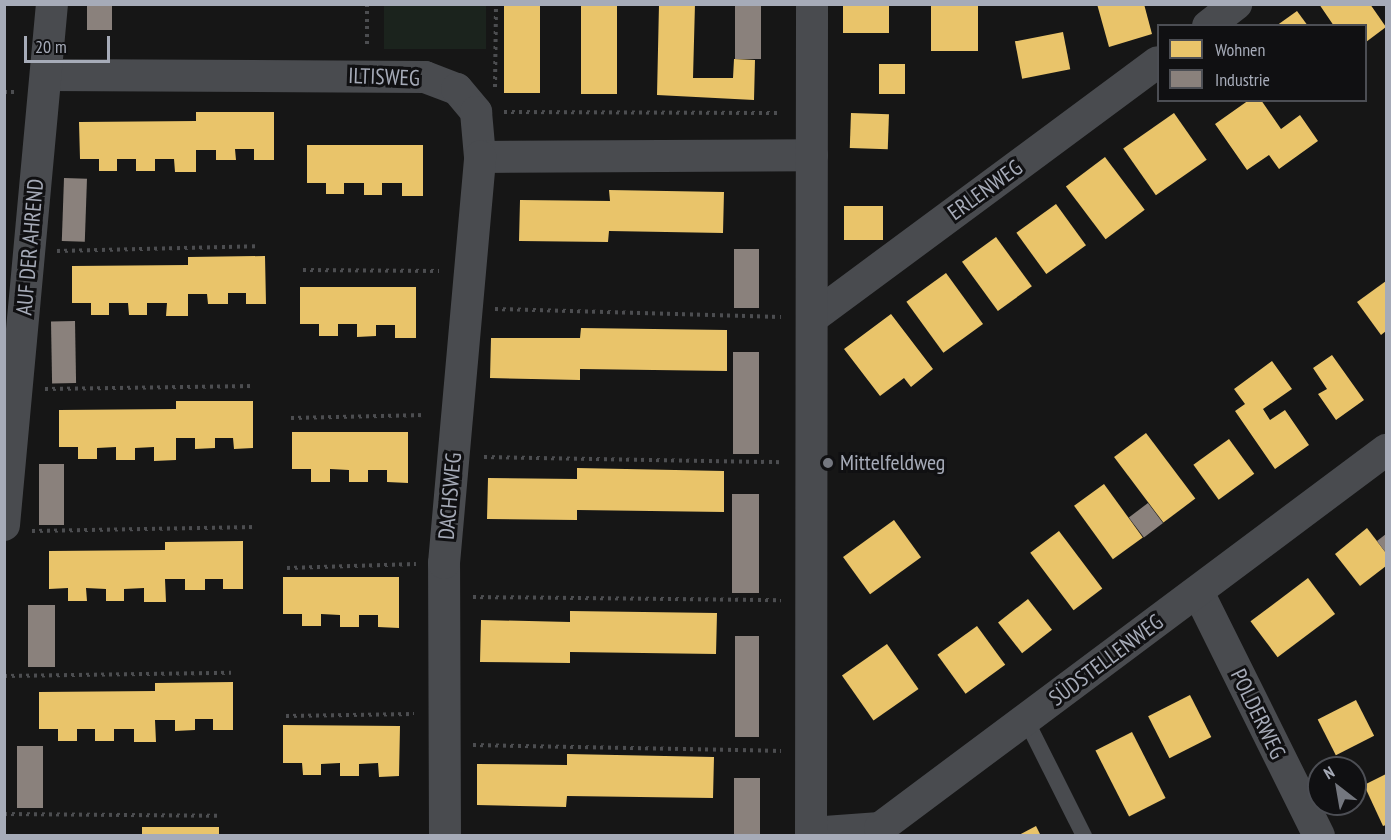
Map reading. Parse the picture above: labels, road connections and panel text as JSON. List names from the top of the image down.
{
  "streets": {
    "street": [
      "ILTISWEG",
      "ERLENWEG",
      "AUF DER AHREND",
      "DACHSWEG",
      "SÜDSTELLENWEG",
      "POLDERWEG"
    ]
  },
  "crossings": [
    ["ILTISWEG", "AUF DER AHREND"],
    ["ILTISWEG", "DACHSWEG"],
    ["SÜDSTELLENWEG", "POLDERWEG"]
  ],
  "places": ["Mittelfeldweg"],
  "legend": ["Wohnen", "Industrie"],
  "scale_bar": "20 m",
  "north": "top left"
}
